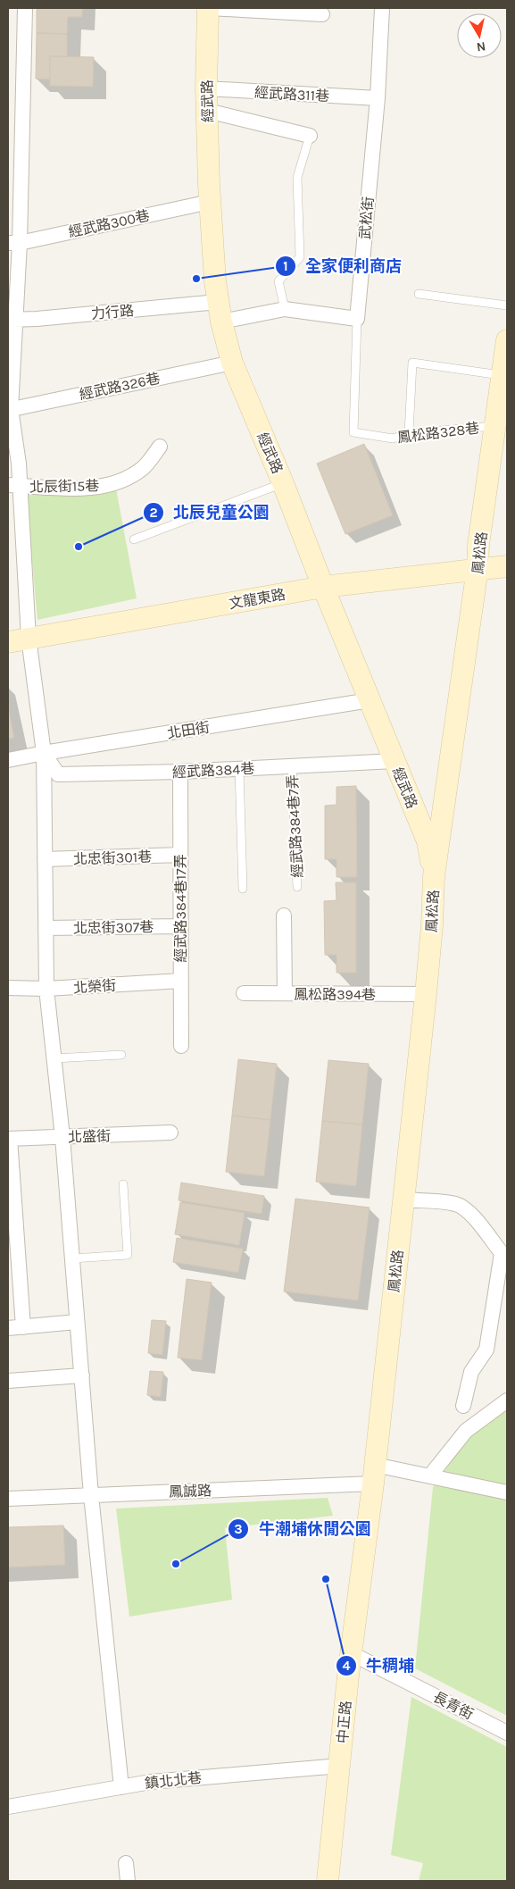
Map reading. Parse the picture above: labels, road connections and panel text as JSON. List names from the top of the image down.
{
  "streets": {
    "main road": [
      "經武路",
      "鳳松路",
      "文龍東路",
      "中正路"
    ],
    "street": [
      "經武路311巷",
      "武松街",
      "經武路300巷",
      "力行路",
      "經武路326巷",
      "北辰街15巷",
      "北田街",
      "經武路384巷",
      "北忠街301巷",
      "經武路384巷17弄",
      "北忠街307巷",
      "北榮街",
      "鳳松路394巷",
      "北盛街",
      "鳳誠路",
      "長青街",
      "鎮北北巷"
    ],
    "lane": ["鳳松路328巷", "經武路384巷7弄"]
  },
  "crossings": [
    ["經武路311巷", "經武路"],
    ["經武路311巷", "武松街"],
    ["經武路", "經武路300巷"],
    ["經武路", "力行路"],
    ["經武路", "經武路326巷"],
    ["經武路", "鳳松路"],
    ["經武路", "文龍東路"],
    ["經武路", "北田街"],
    ["經武路", "經武路384巷"],
    ["武松街", "鳳松路328巷"],
    ["鳳松路328巷", "鳳松路"],
    ["鳳松路", "文龍東路"],
    ["鳳松路", "鳳松路394巷"],
    ["鳳松路", "鳳誠路"],
    ["鳳松路", "中正路"],
    ["北田街", "經武路384巷"],
    ["經武路384巷", "經武路384巷7弄"],
    ["經武路384巷", "經武路384巷17弄"],
    ["北忠街301巷", "經武路384巷17弄"],
    ["經武路384巷17弄", "北忠街307巷"],
    ["經武路384巷17弄", "北榮街"],
    ["鳳誠路", "中正路"],
    ["長青街", "中正路"],
    ["中正路", "鎮北北巷"]
  ],
  "places": [
    "全家便利商店",
    "北辰兒童公園",
    "牛潮埔休閒公園",
    "牛稠埔"
  ],
  "north": "bottom"
}
